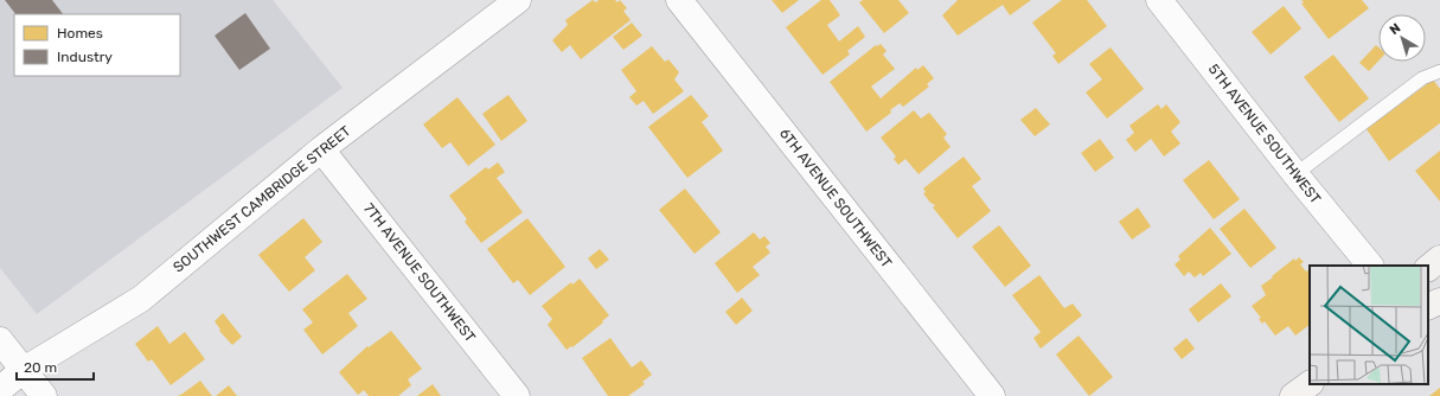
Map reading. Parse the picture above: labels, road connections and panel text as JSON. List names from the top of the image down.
{
  "streets": {
    "street": [
      "5TH AVENUE SOUTHWEST",
      "6TH AVENUE SOUTHWEST",
      "SOUTHWEST CAMBRIDGE STREET",
      "7TH AVENUE SOUTHWEST"
    ]
  },
  "crossings": [
    ["SOUTHWEST CAMBRIDGE STREET", "7TH AVENUE SOUTHWEST"]
  ],
  "legend": ["Homes", "Industry"],
  "scale_bar": "20 m",
  "north": "top left"
}
